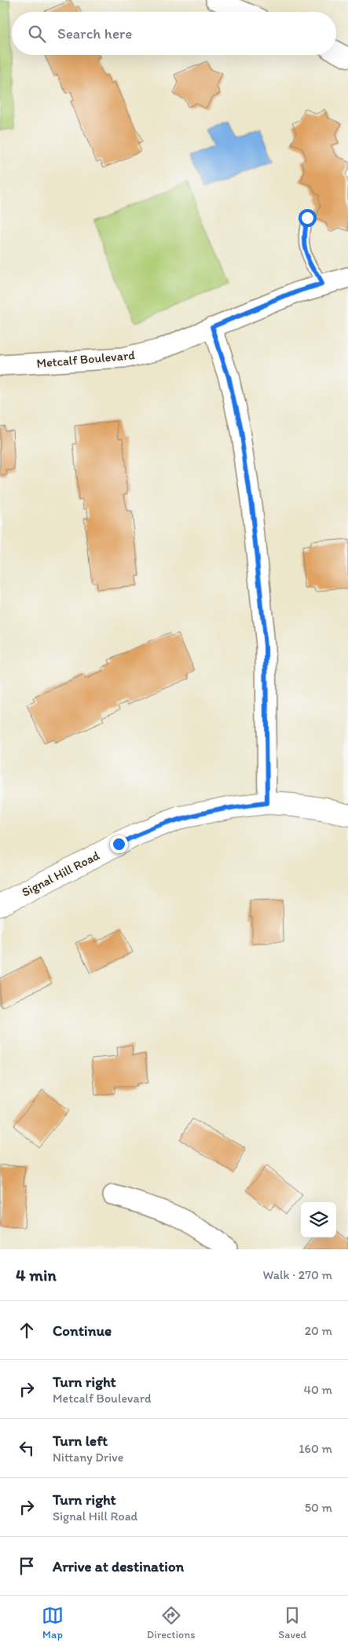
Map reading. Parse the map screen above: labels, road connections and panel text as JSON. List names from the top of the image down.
{
  "streets": {
    "main road": ["Signal Hill Road"],
    "street": ["Metcalf Boulevard"]
  },
  "page": {
    "search": "Search here",
    "heading": ["4 min", "Walk · 270 m"],
    "list": [
      ["Continue", "20 m"],
      ["Turn right", "Metcalf Boulevard", "40 m"],
      ["Turn left", "Nittany Drive", "160 m"],
      ["Turn right", "Signal Hill Road", "50 m"],
      "Arrive at destination"
    ],
    "nav": ["Map", "Directions", "Saved"]
  }
}
